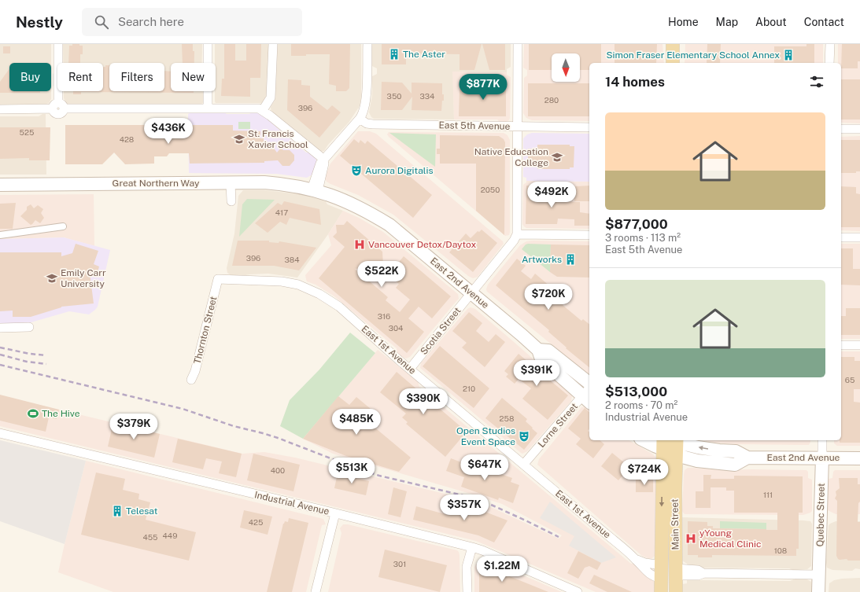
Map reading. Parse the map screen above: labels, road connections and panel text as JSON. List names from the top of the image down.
{
  "streets": {
    "main road": [
      "Great Northern Way",
      "East 2nd Avenue",
      "Quebec Street",
      "Main Street"
    ],
    "street": [
      "East 5th Avenue",
      "Thornton Street",
      "Scotia Street",
      "East 1st Avenue",
      "Lorne Street",
      "Industrial Avenue"
    ]
  },
  "crossings": [
    ["Great Northern Way", "East 2nd Avenue"],
    ["East 2nd Avenue", "Scotia Street"],
    ["East 2nd Avenue", "Lorne Street"],
    ["East 2nd Avenue", "Quebec Street"],
    ["East 2nd Avenue", "Main Street"],
    ["Thornton Street", "East 1st Avenue"],
    ["Scotia Street", "East 1st Avenue"],
    ["East 1st Avenue", "Lorne Street"],
    ["East 1st Avenue", "Main Street"]
  ],
  "places": {
    "building": [
      "The Aster",
      "Simon Fraser Elementary School Annex",
      "Artworks",
      "Telesat"
    ],
    "school or university": ["St. Francis Xavier School", "Native Education College", "Emily Carr University"],
    "theatre": ["Aurora Digitalis", "Open Studios Event Space"],
    "hospital": ["Vancouver Detox/Daytox", "yYoung Medical Clinic"],
    "sports": ["The Hive"]
  },
  "house_numbers": [
    "350",
    "334",
    "280",
    "396",
    "525",
    "428",
    "2050",
    "417",
    "396",
    "384",
    "316",
    "304",
    "65",
    "210",
    "258",
    "400",
    "111",
    "425",
    "449",
    "455",
    "108",
    "301"
  ],
  "north": "bottom",
  "page": {
    "header": "Nestly",
    "search": "Search here",
    "nav": [
      "Home",
      "Map",
      "About",
      "Contact"
    ],
    "chip": [
      "Buy",
      "Rent",
      "Filters",
      "New"
    ],
    "heading": "14 homes",
    "price": [
      "$877K",
      "$436K",
      "$492K",
      "$522K",
      "$720K",
      "$391K",
      "$390K",
      "$485K",
      "$379K",
      "$647K",
      "$513K",
      "$724K",
      "$357K",
      "$1.22M"
    ],
    "list": [
      {
        "name": "$877,000",
        "note": "3 rooms · 113 m² · East 5th Avenue"
      },
      {
        "name": "$513,000",
        "note": "2 rooms · 70 m² · Industrial Avenue"
      }
    ]
  }
}
